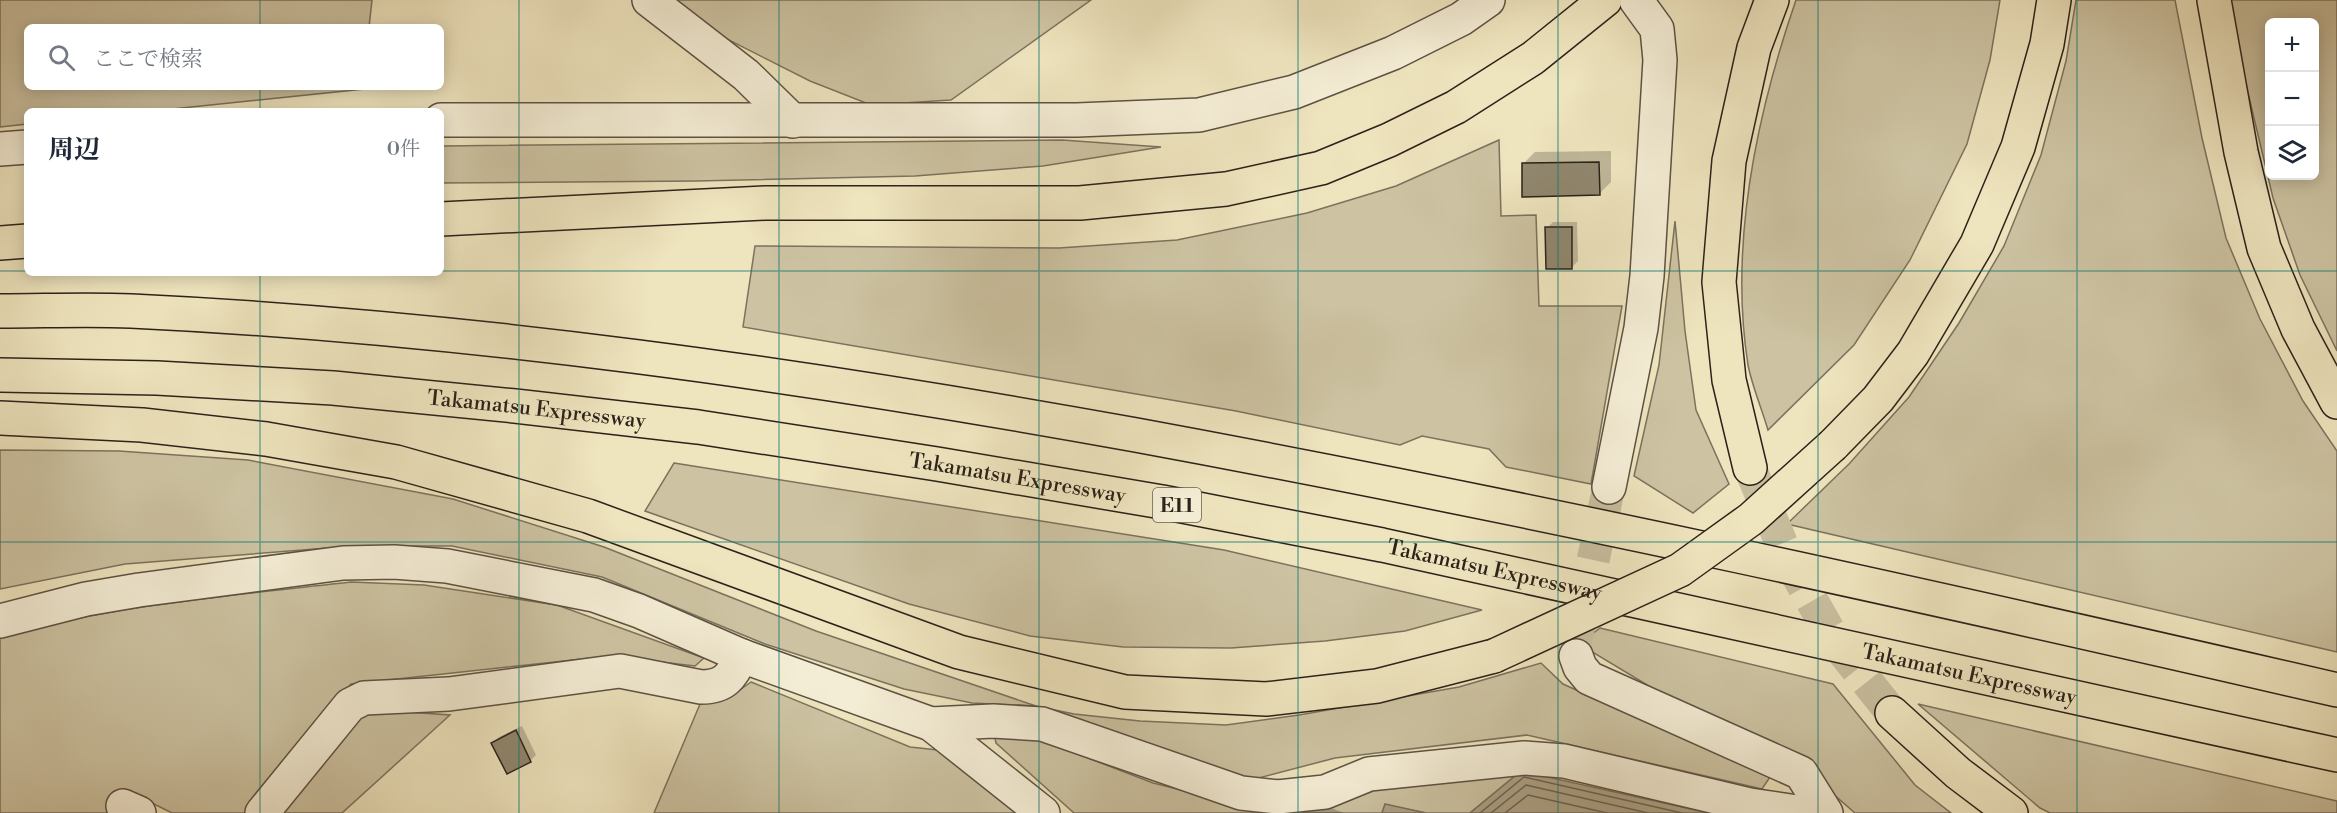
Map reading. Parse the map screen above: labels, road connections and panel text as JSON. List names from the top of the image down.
{
  "streets": {
    "highway": ["Takamatsu Expressway", "E11"]
  },
  "page": {
    "map_buttons": ["+", "−"],
    "search": "ここで検索",
    "heading": ["周辺", "0件"]
  }
}
